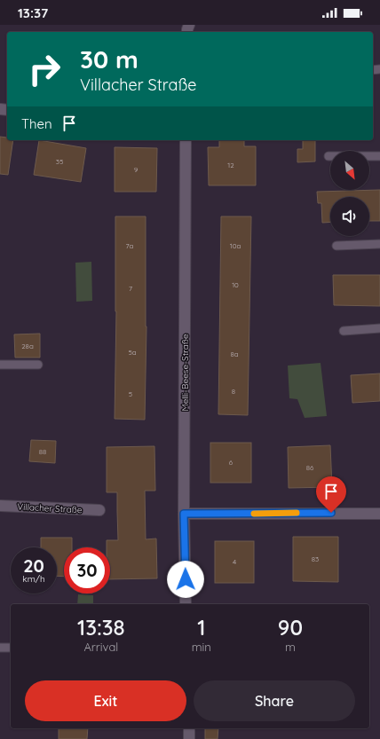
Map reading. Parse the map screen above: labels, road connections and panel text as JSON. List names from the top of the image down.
{
  "streets": {
    "street": ["Melli-Beese-Straße", "Villacher Straße"]
  },
  "house_numbers": [
    "35",
    "12",
    "9",
    "7a",
    "10a",
    "10",
    "7",
    "28a",
    "5a",
    "8a",
    "8",
    "5",
    "88",
    "6",
    "86",
    "83",
    "4"
  ],
  "north": "bottom right",
  "page": {
    "status": "13:37",
    "turn": ["30 m", "Villacher Straße"],
    "then": "Then",
    "speed": "20 km/h",
    "limit": "30",
    "eta": [
      "13:38",
      "Arrival",
      "1",
      "min",
      "90",
      "m"
    ],
    "buttons": ["Exit", "Share"]
  }
}
